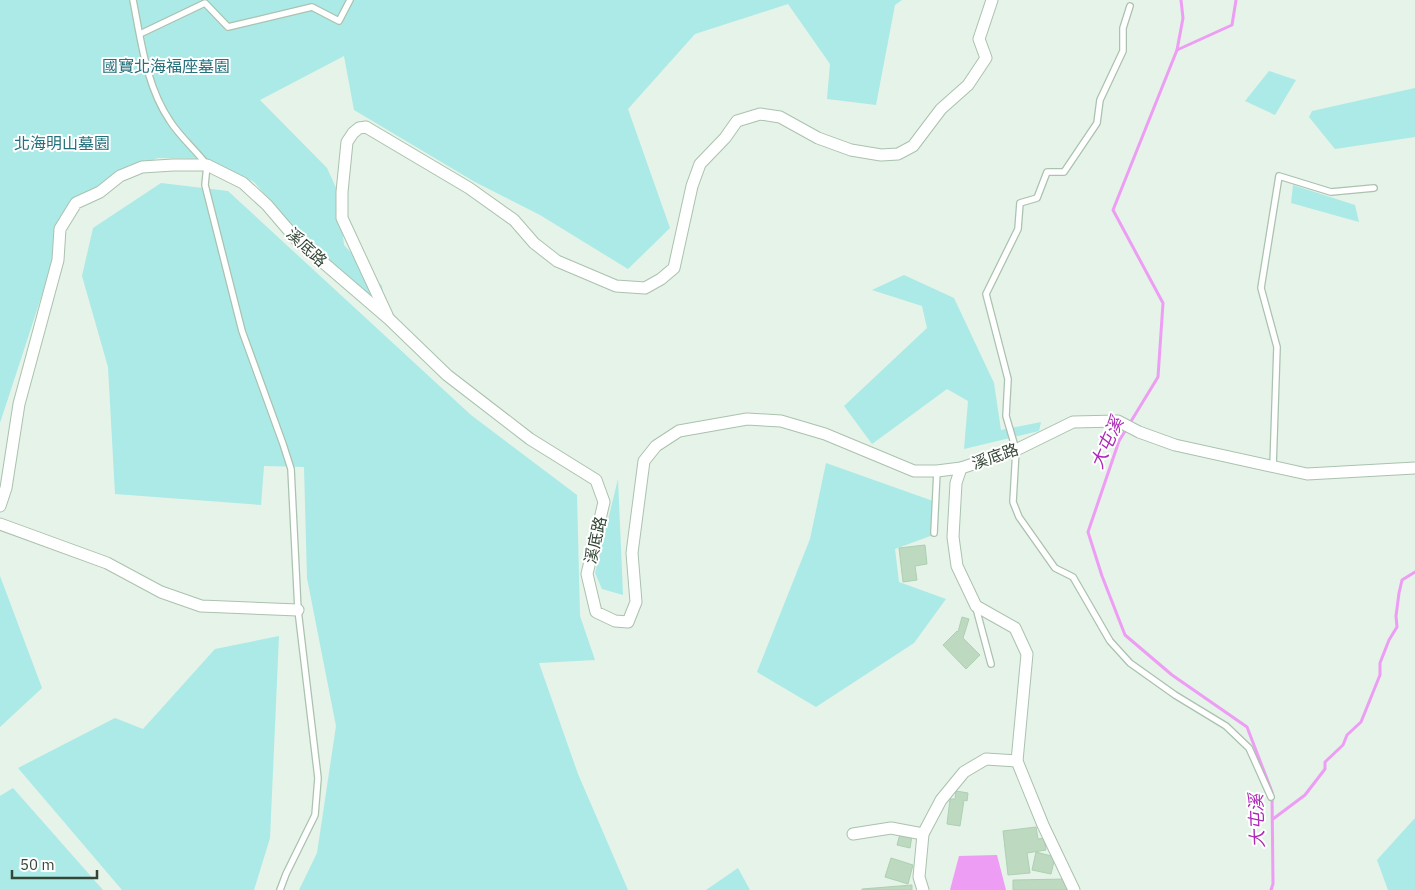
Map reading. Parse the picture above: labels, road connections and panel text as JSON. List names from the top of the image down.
{
  "streets": {
    "street": ["溪底路"]
  },
  "water": ["大屯溪"],
  "parks": ["國寶北海福座墓園", "北海明山墓園"],
  "scale_bar": "50 m"
}
